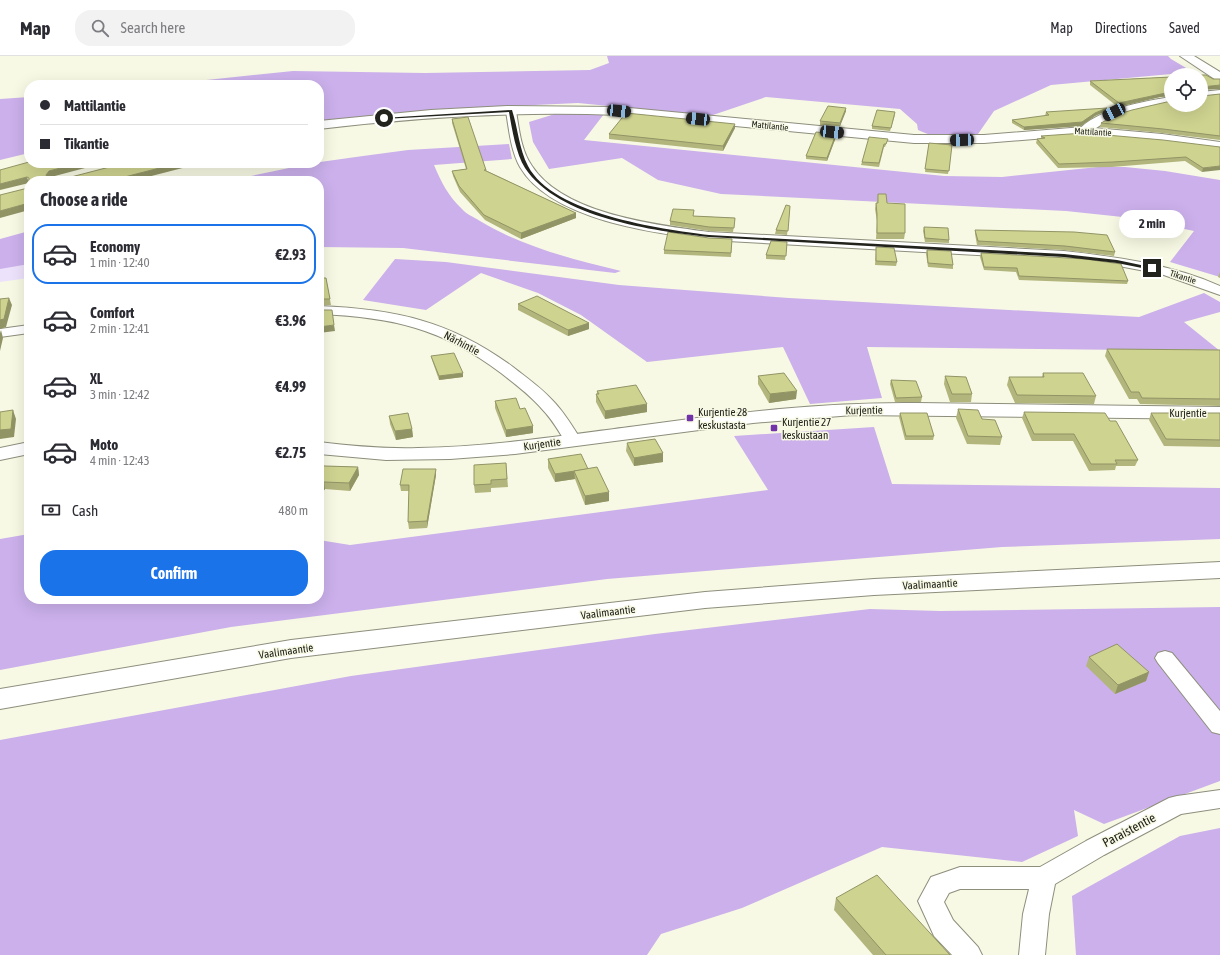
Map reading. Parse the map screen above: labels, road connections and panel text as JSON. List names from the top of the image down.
{
  "streets": {
    "street": [
      "Mattilantie",
      "Tikantie",
      "Närhintie",
      "Kurjentie",
      "Vaalimaantie",
      "Paraistentie"
    ]
  },
  "crossings": [
    ["Mattilantie", "Tikantie"],
    ["Närhintie", "Kurjentie"]
  ],
  "places": {
    "transit": ["Kurjentie 28 keskustasta", "Kurjentie 27 keskustaan"]
  },
  "page": {
    "header": "Map",
    "search": "Search here",
    "nav": ["Map", "Directions", "Saved"],
    "banner": ["Mattilantie", "Tikantie"],
    "heading": "Choose a ride",
    "bubble": "2 min",
    "list": [
      {
        "name": "Economy",
        "note": "1 min · 12:40",
        "value": "€2.93"
      },
      {
        "name": "Comfort",
        "note": "2 min · 12:41",
        "value": "€3.96"
      },
      {
        "name": "XL",
        "note": "3 min · 12:42",
        "value": "€4.99"
      },
      {
        "name": "Moto",
        "note": "4 min · 12:43",
        "value": "€2.75"
      }
    ],
    "pay": ["Cash", "480 m"],
    "buttons": "Confirm"
  }
}
